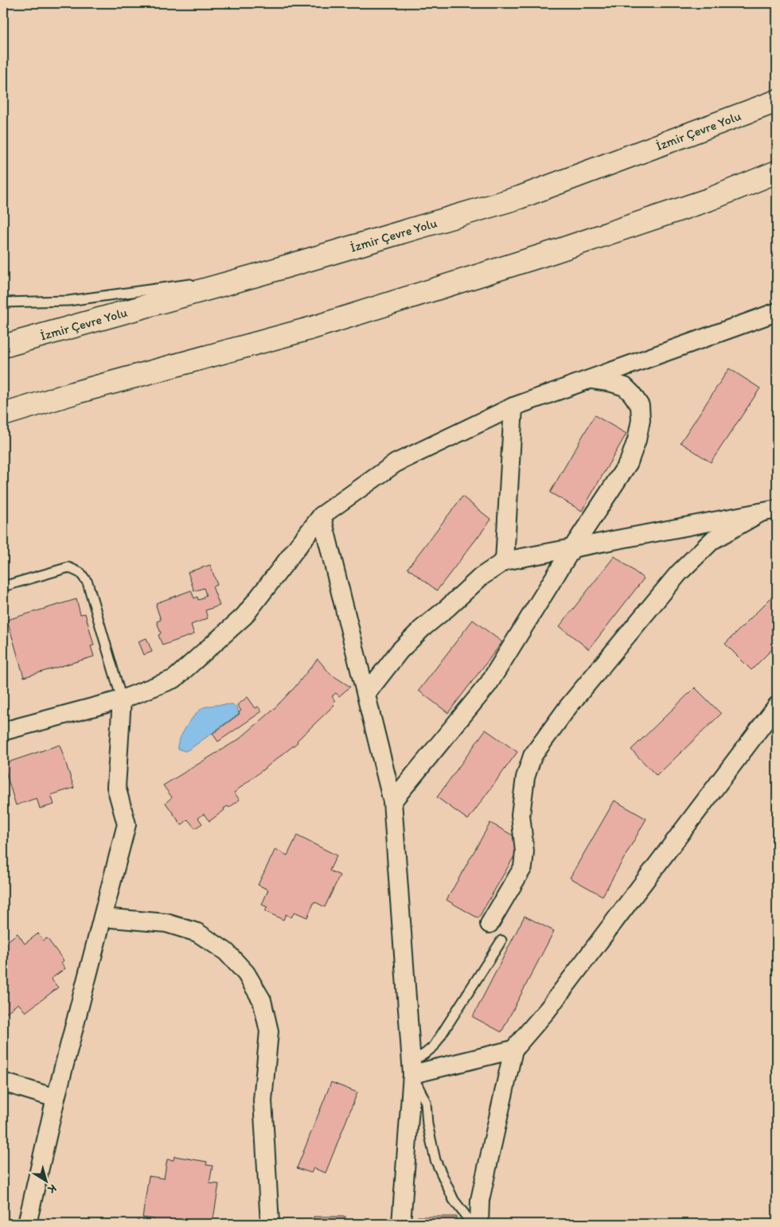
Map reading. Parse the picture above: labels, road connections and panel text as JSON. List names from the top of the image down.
{
  "streets": {
    "highway": ["İzmir Çevre Yolu"]
  },
  "north": "bottom right"
}
